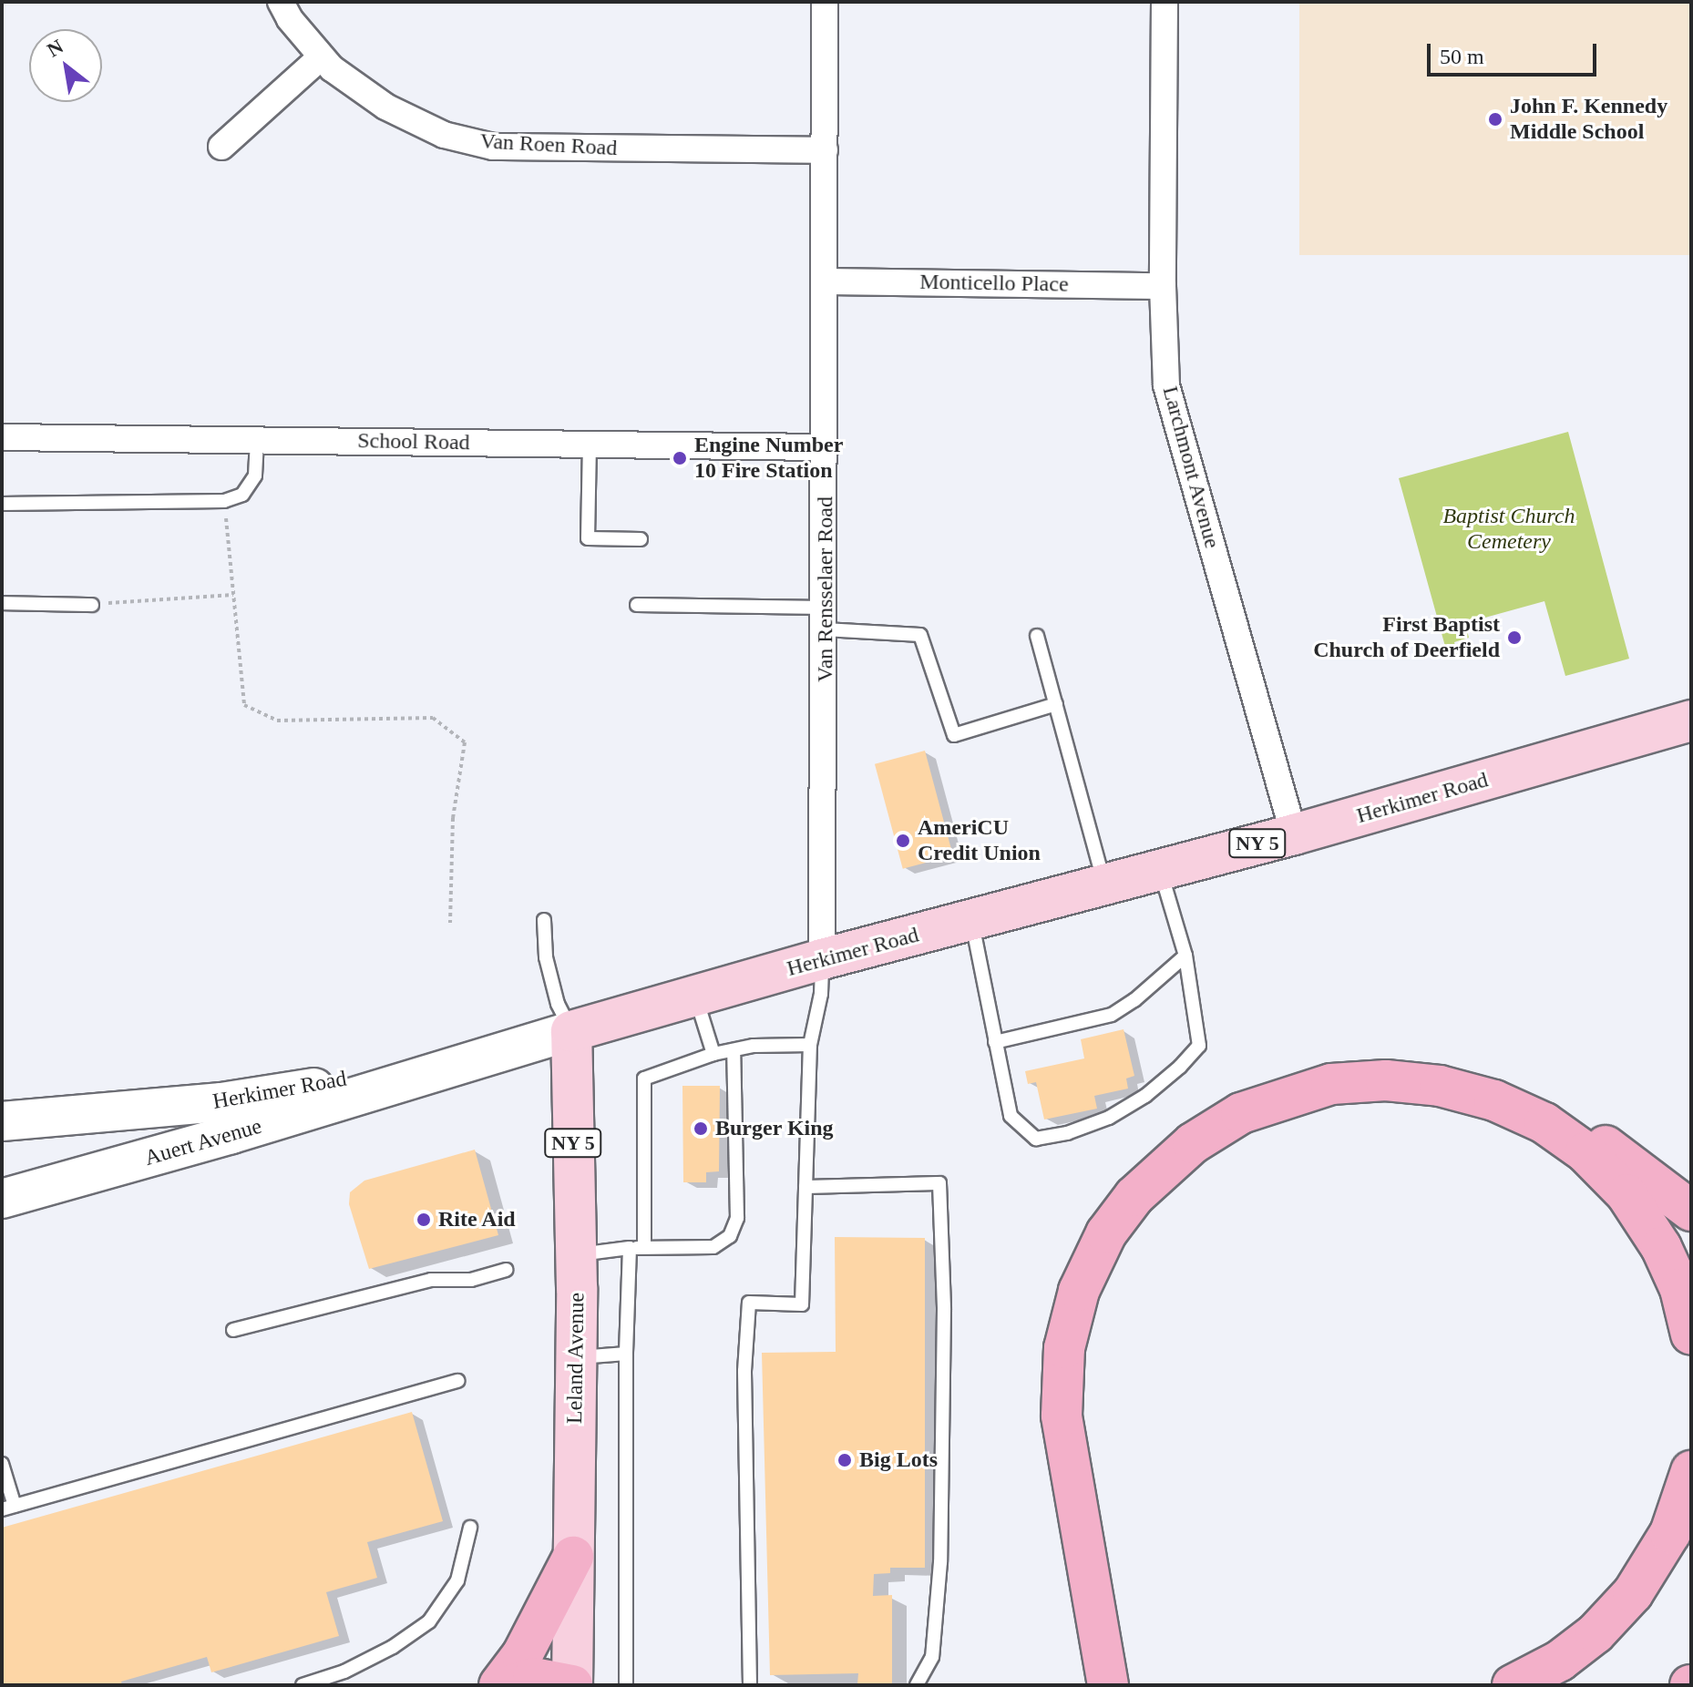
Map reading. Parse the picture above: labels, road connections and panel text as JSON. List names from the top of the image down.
{
  "streets": {
    "highway": ["NY 5"],
    "main road": ["Herkimer Road", "Auert Avenue", "Leland Avenue"],
    "street": [
      "Van Roen Road",
      "Monticello Place",
      "School Road",
      "Larchmont Avenue",
      "Van Rensselaer Road"
    ]
  },
  "crossings": [
    ["Van Roen Road", "Van Rensselaer Road"],
    ["Monticello Place", "Larchmont Avenue"],
    ["Monticello Place", "Van Rensselaer Road"],
    ["School Road", "Van Rensselaer Road"],
    ["Larchmont Avenue", "Herkimer Road"],
    ["Van Rensselaer Road", "Herkimer Road"],
    ["Herkimer Road", "Auert Avenue"],
    ["Herkimer Road", "Leland Avenue"],
    ["NY 5", "Leland Avenue"],
    ["Auert Avenue", "Leland Avenue"]
  ],
  "parks": ["Baptist Church Cemetery"],
  "places": [
    "John F. Kennedy Middle School",
    "Engine Number 10 Fire Station",
    "First Baptist Church of Deerfield",
    "AmeriCU Credit Union",
    "Burger King",
    "Rite Aid",
    "Big Lots"
  ],
  "scale_bar": "50 m",
  "north": "top left"
}
